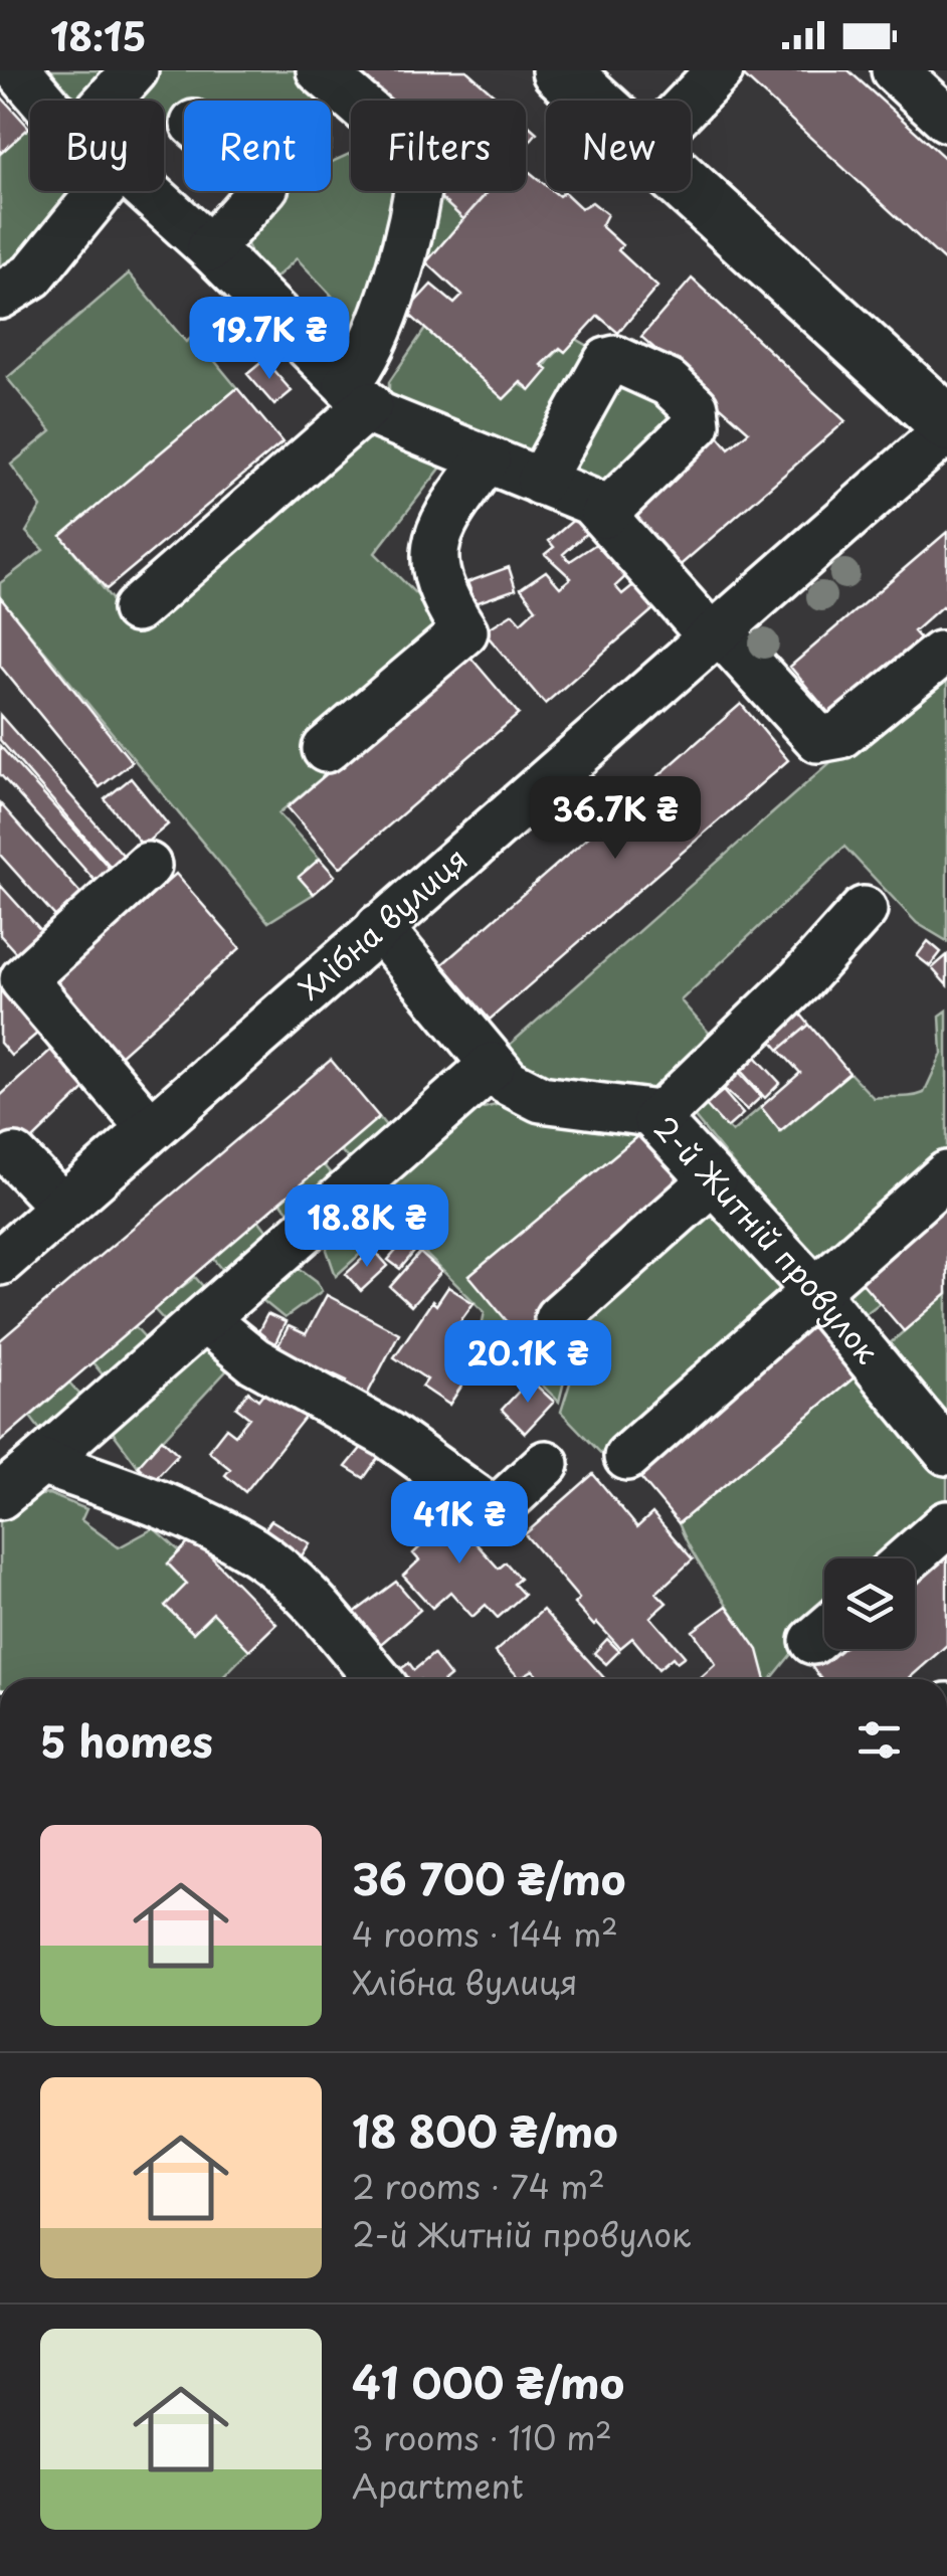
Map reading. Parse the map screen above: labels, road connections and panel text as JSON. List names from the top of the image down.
{
  "streets": {
    "street": ["Хлібна вулиця", "2-й Житній провулок"]
  },
  "crossings": [
    ["Хлібна вулиця", "2-й Житній провулок"]
  ],
  "page": {
    "status": "18:15",
    "chip": [
      "Buy",
      "Rent",
      "Filters",
      "New"
    ],
    "price": [
      "19.7K ₴",
      "36.7K ₴",
      "18.8K ₴",
      "20.1K ₴",
      "41K ₴"
    ],
    "heading": "5 homes",
    "list": [
      {
        "name": "36 700 ₴/mo",
        "note": "4 rooms · 144 m² · Хлібна вулиця"
      },
      {
        "name": "18 800 ₴/mo",
        "note": "2 rooms · 74 m² · 2-й Житній провулок"
      },
      {
        "name": "41 000 ₴/mo",
        "note": "3 rooms · 110 m² · Apartment"
      }
    ]
  }
}
